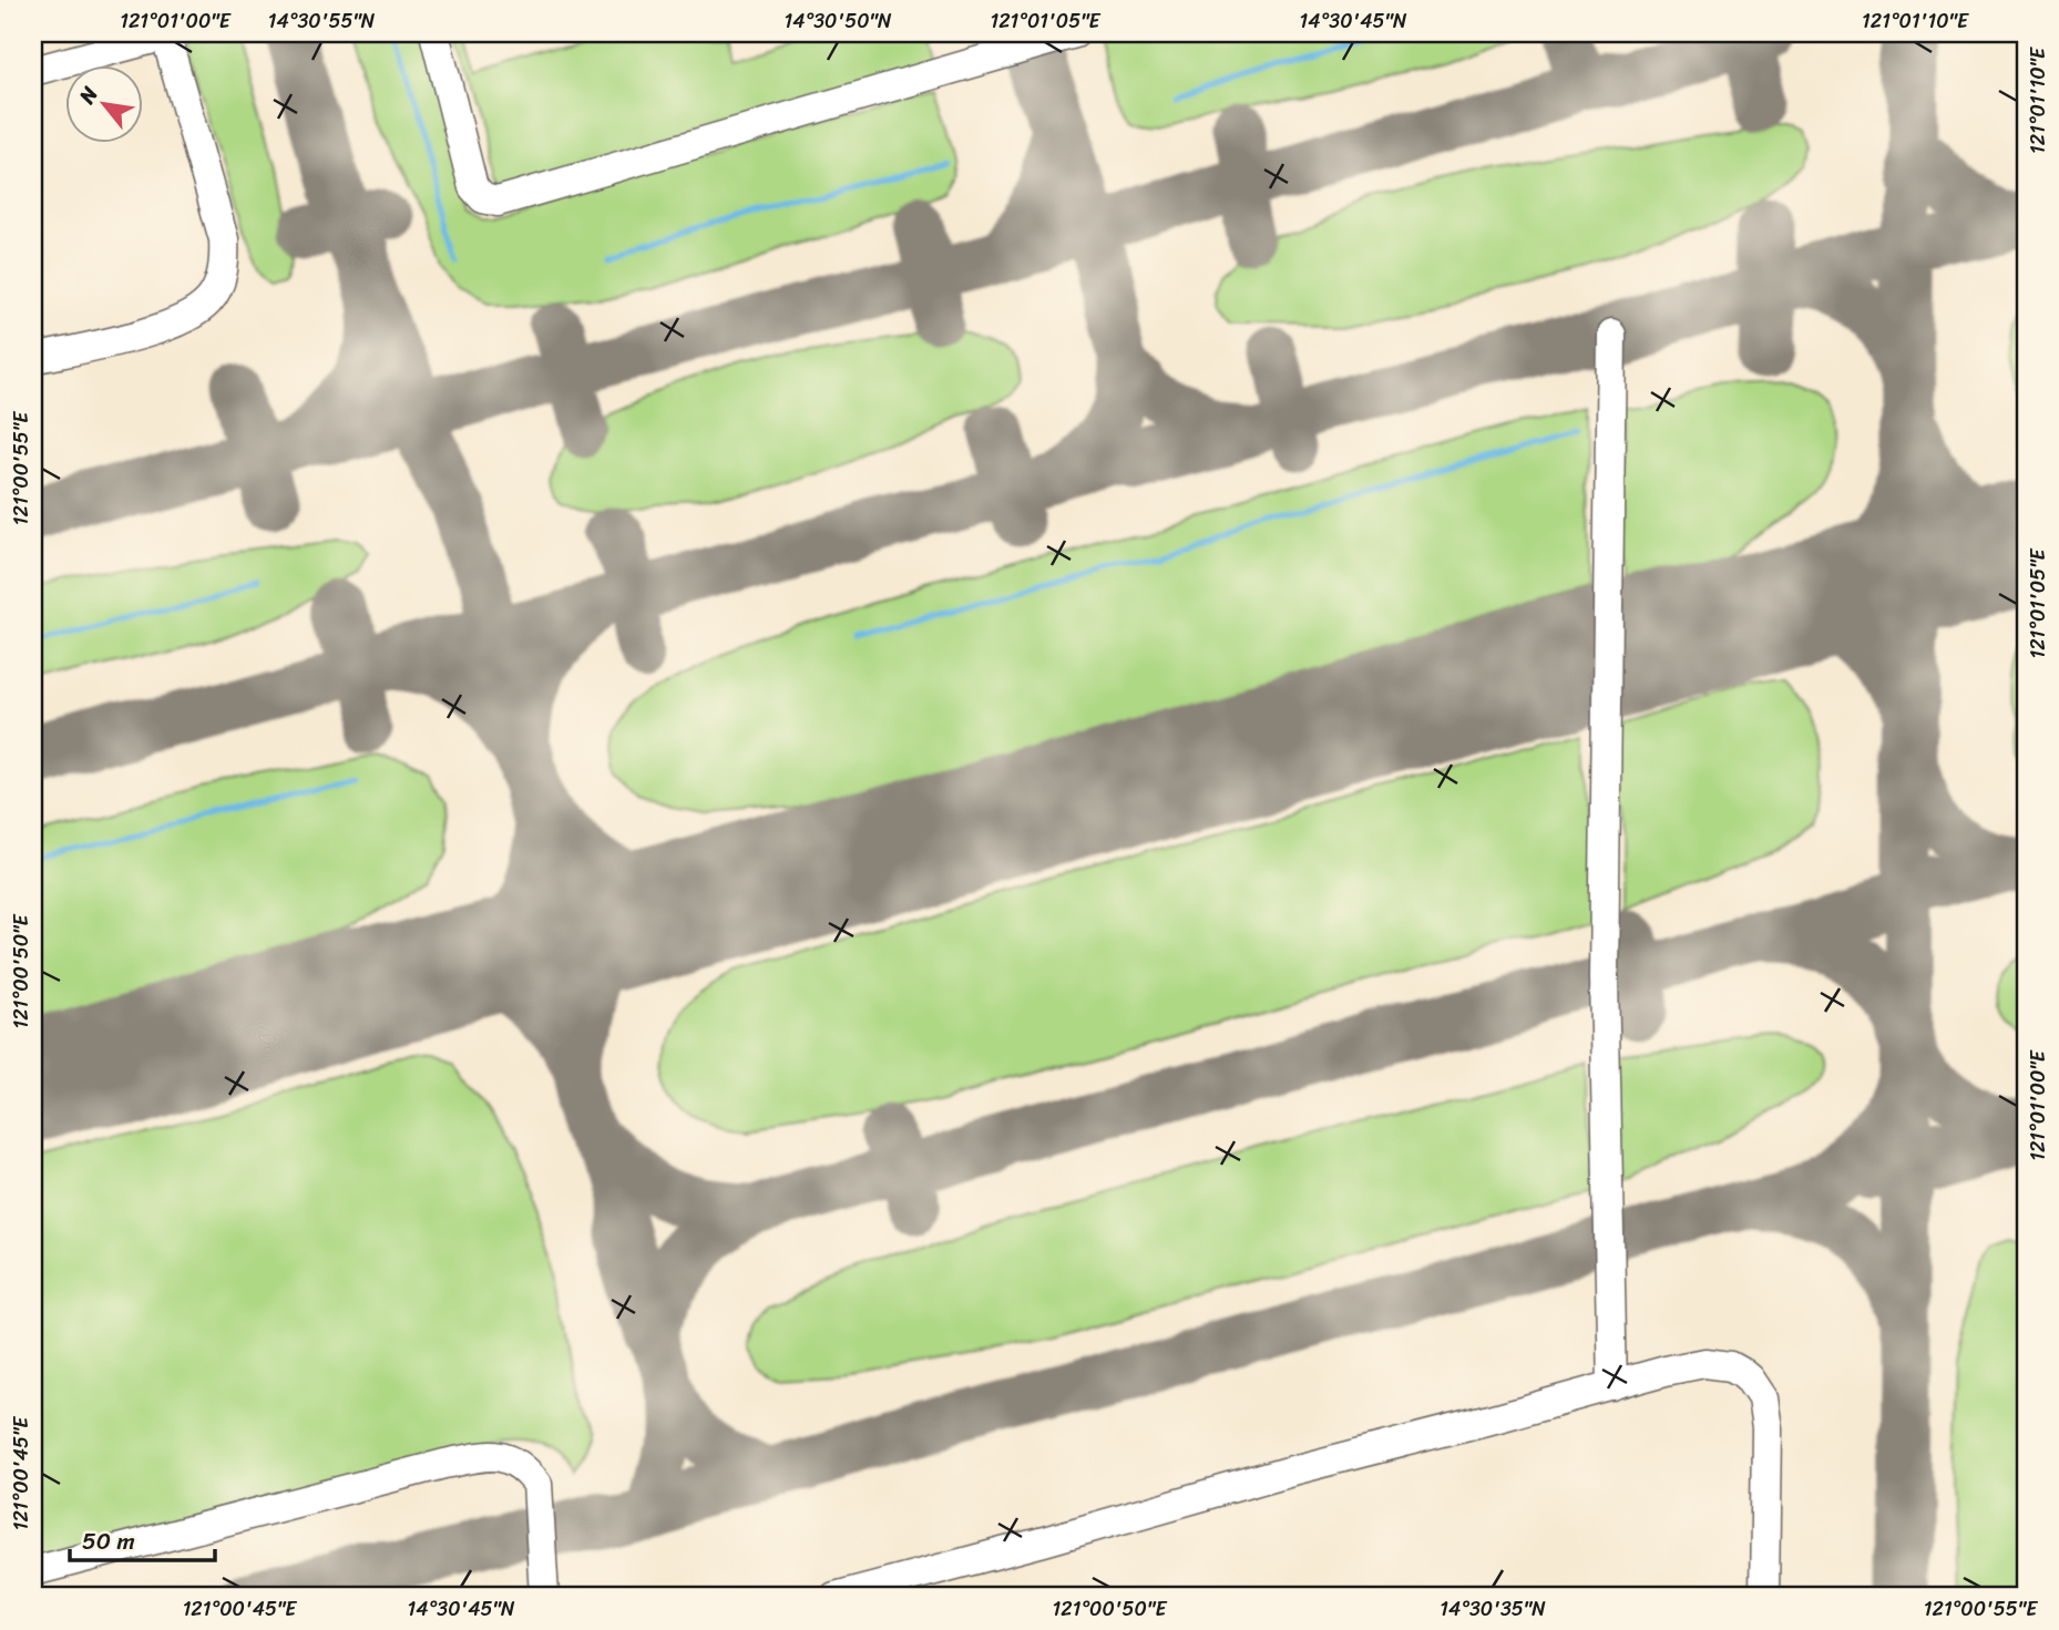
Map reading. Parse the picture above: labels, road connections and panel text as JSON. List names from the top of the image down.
{
  "scale_bar": "50 m",
  "north": "top left",
  "coordinates": [
    "121°01'00\"E",
    "14°30'55\"N",
    "14°30'50\"N",
    "121°01'05\"E",
    "14°30'45\"N",
    "121°01'10\"E",
    "121°00'55\"E",
    "121°00'50\"E",
    "121°00'45\"E",
    "14°30'35\"N"
  ]
}
